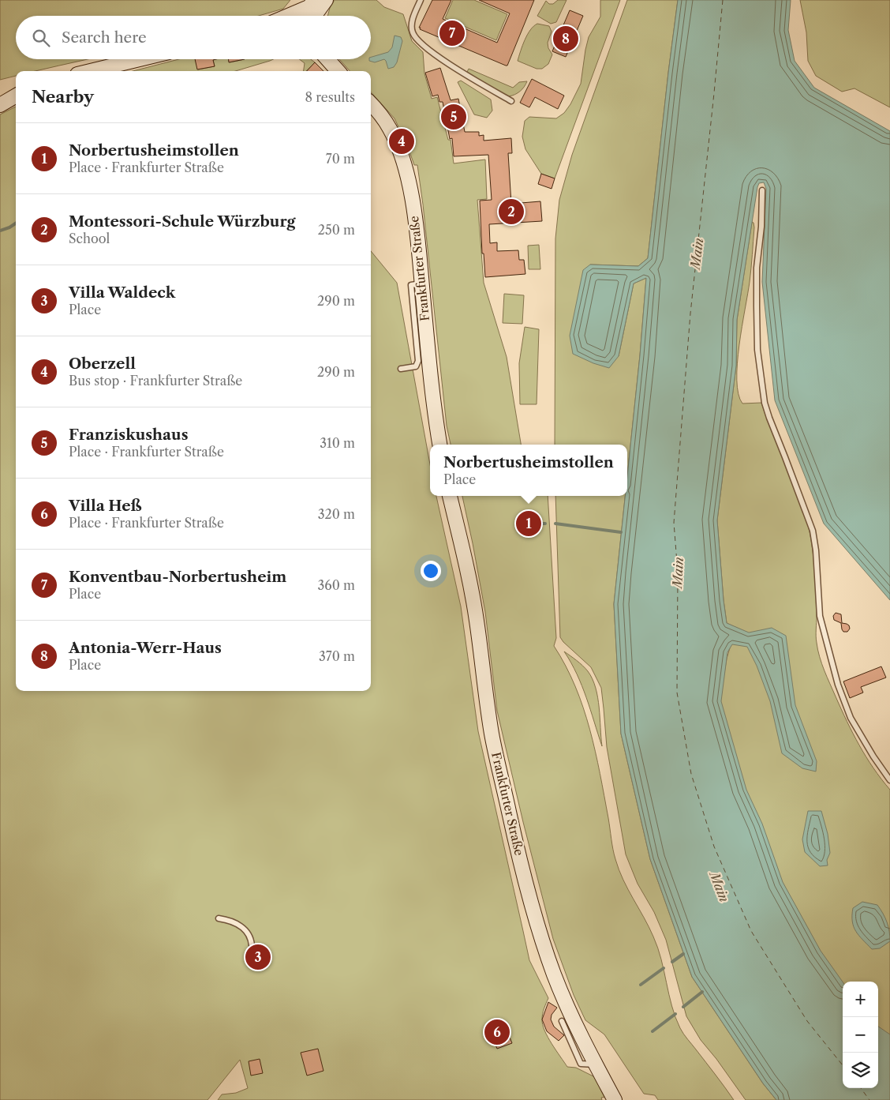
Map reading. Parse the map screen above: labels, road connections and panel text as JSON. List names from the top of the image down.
{
  "streets": {
    "main road": ["Frankfurter Straße"]
  },
  "water": ["Main"],
  "page": {
    "search": "Search here",
    "pins": [
      "7",
      "8",
      "5",
      "4",
      "2",
      "1",
      "3",
      "6"
    ],
    "heading": ["Nearby", "8 results"],
    "list": [
      {
        "mark": "1",
        "name": "Norbertusheimstollen",
        "note": "Place · Frankfurter Straße",
        "value": "70 m"
      },
      {
        "mark": "2",
        "name": "Montessori-Schule Würzburg",
        "note": "School",
        "value": "250 m"
      },
      {
        "mark": "3",
        "name": "Villa Waldeck",
        "note": "Place",
        "value": "290 m"
      },
      {
        "mark": "4",
        "name": "Oberzell",
        "note": "Bus stop · Frankfurter Straße",
        "value": "290 m"
      },
      {
        "mark": "5",
        "name": "Franziskushaus",
        "note": "Place · Frankfurter Straße",
        "value": "310 m"
      },
      {
        "mark": "6",
        "name": "Villa Heß",
        "note": "Place · Frankfurter Straße",
        "value": "320 m"
      },
      {
        "mark": "7",
        "name": "Konventbau-Norbertusheim",
        "note": "Place",
        "value": "360 m"
      },
      {
        "mark": "8",
        "name": "Antonia-Werr-Haus",
        "note": "Place",
        "value": "370 m"
      }
    ],
    "popup": ["Norbertusheimstollen", "Place"],
    "map_buttons": ["+", "−"]
  }
}
